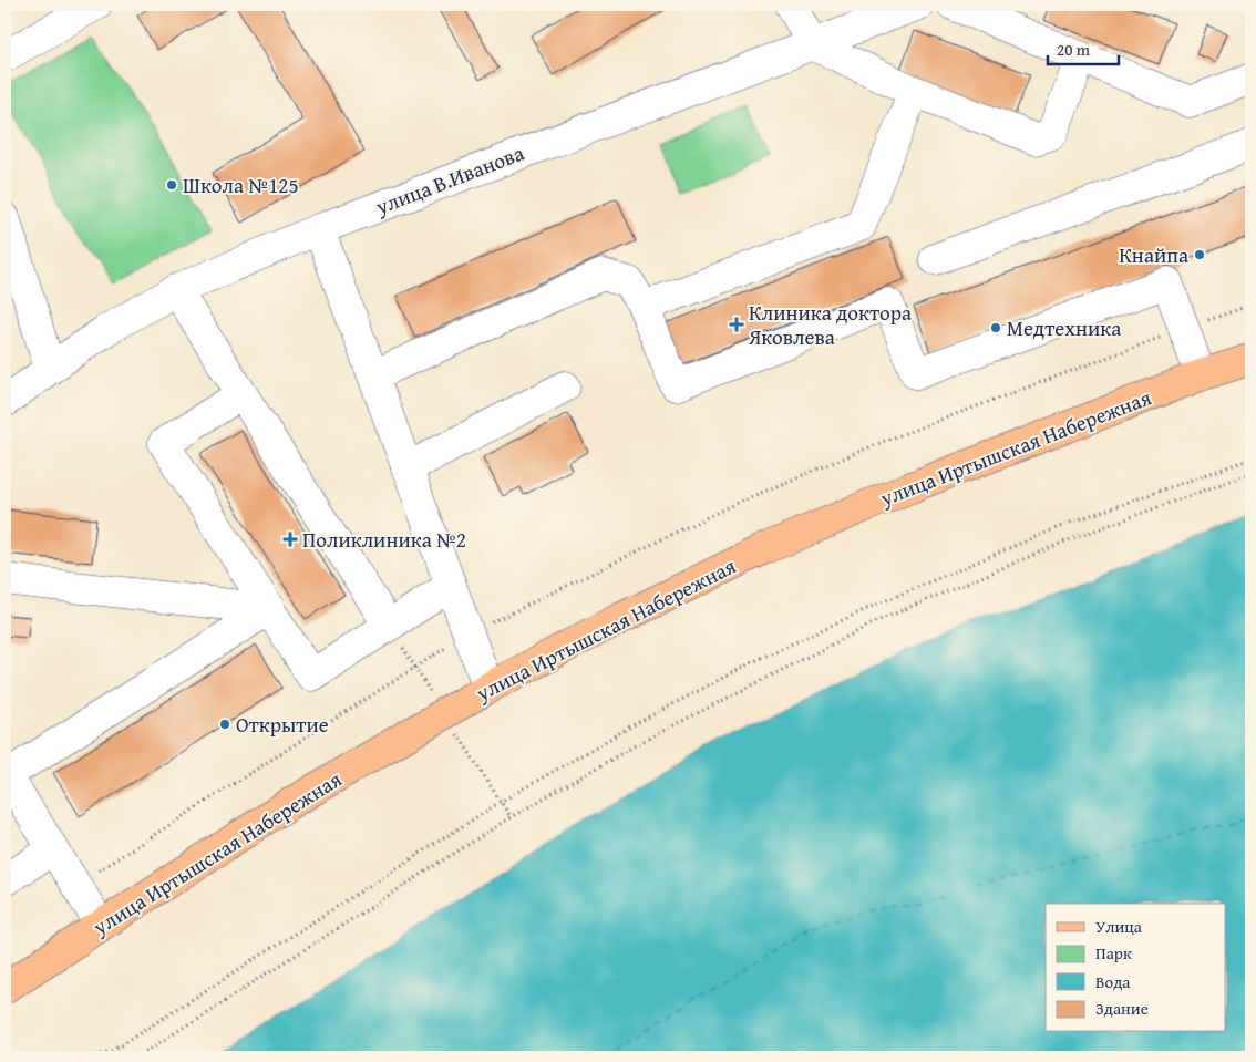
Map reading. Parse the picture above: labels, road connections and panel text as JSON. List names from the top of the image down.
{
  "streets": {
    "main road": ["улица Иртышская Набережная"],
    "street": ["улица В.Иванова"]
  },
  "places": {
    "other": [
      "Школа №125",
      "Кнайпа",
      "Медтехника",
      "Открытие"
    ],
    "health": ["Клиника доктора Яковлева", "Поликлиника №2"]
  },
  "legend": [
    "Улица",
    "Парк",
    "Вода",
    "Здание"
  ],
  "scale_bar": "20 m"
}
